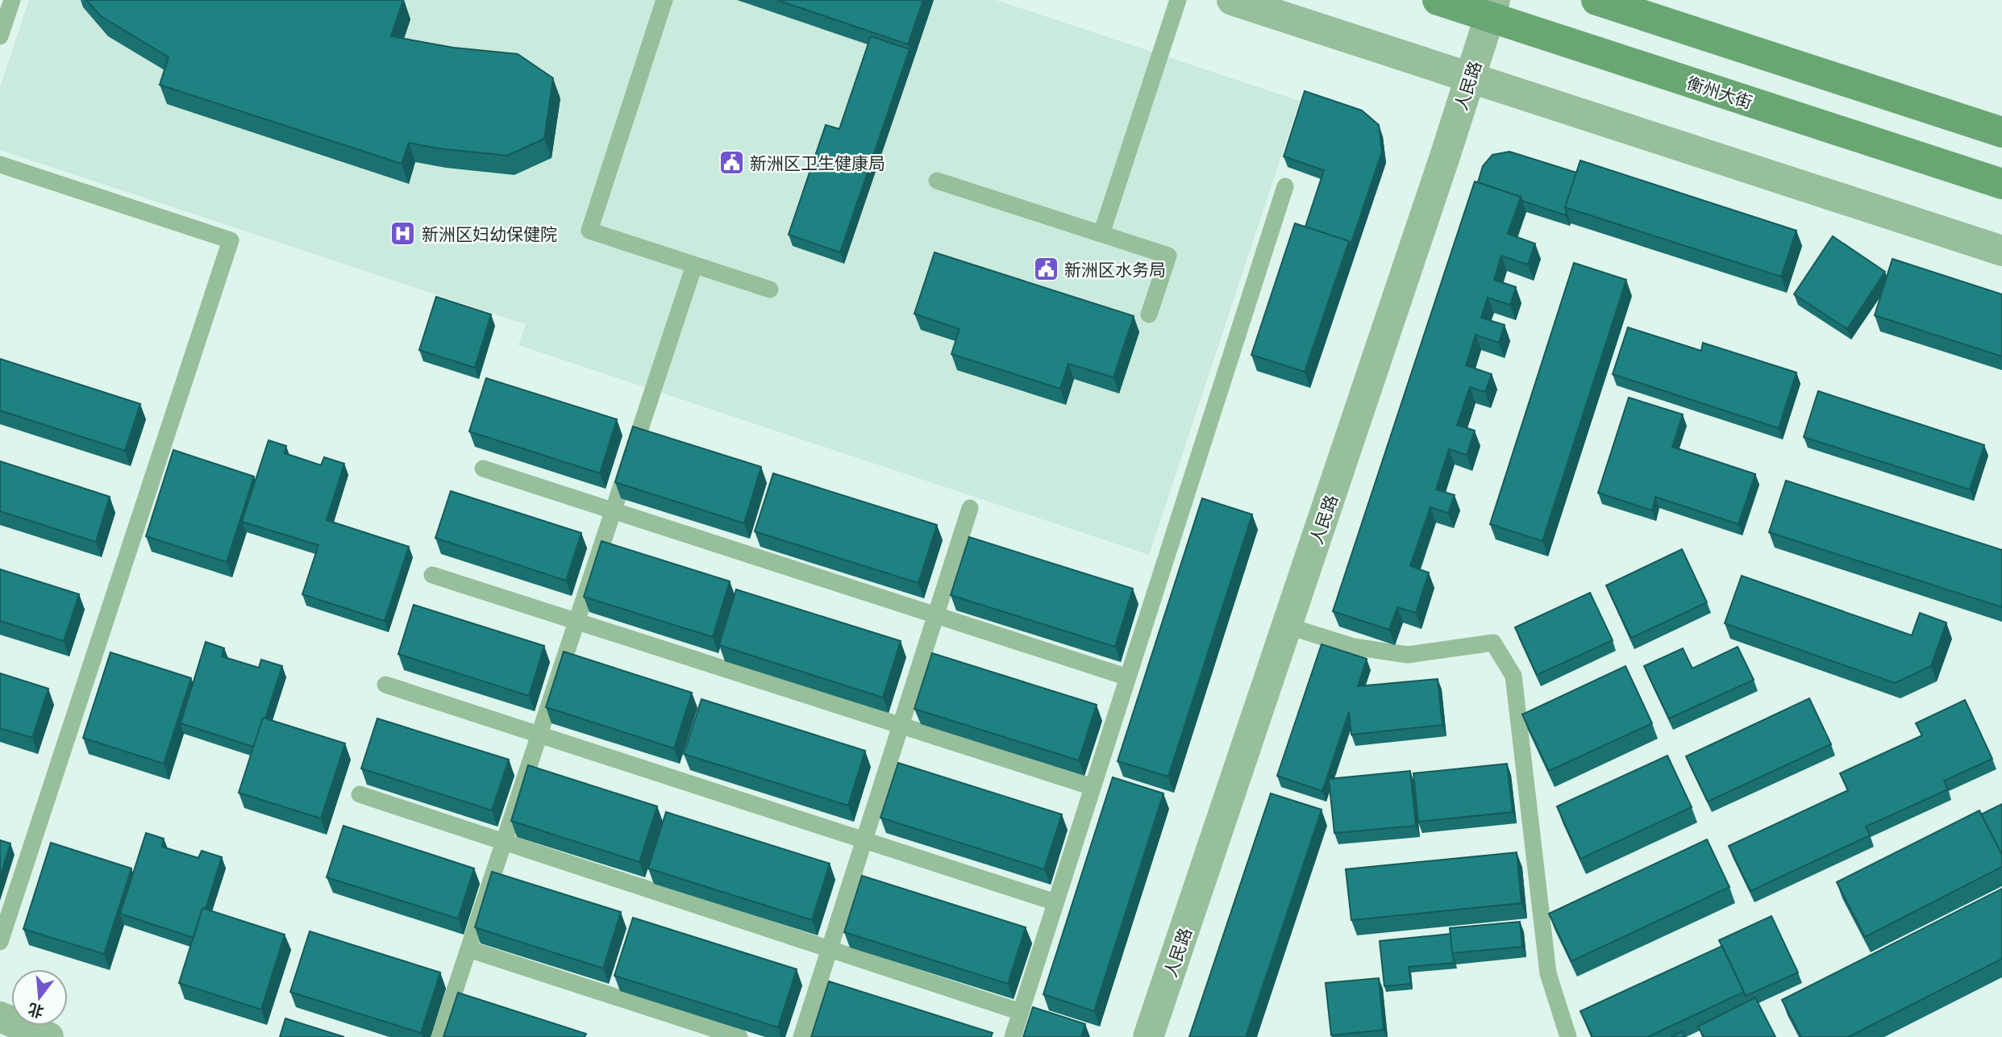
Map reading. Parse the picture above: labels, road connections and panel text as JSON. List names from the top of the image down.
{
  "streets": {
    "main road": ["衡州大街"],
    "street": ["人民路"]
  },
  "crossings": [
    ["人民路", "衡州大街"]
  ],
  "places": {
    "public building": ["新洲区卫生健康局", "新洲区水务局"],
    "hospital": ["新洲区妇幼保健院"]
  },
  "north": "bottom"
}
